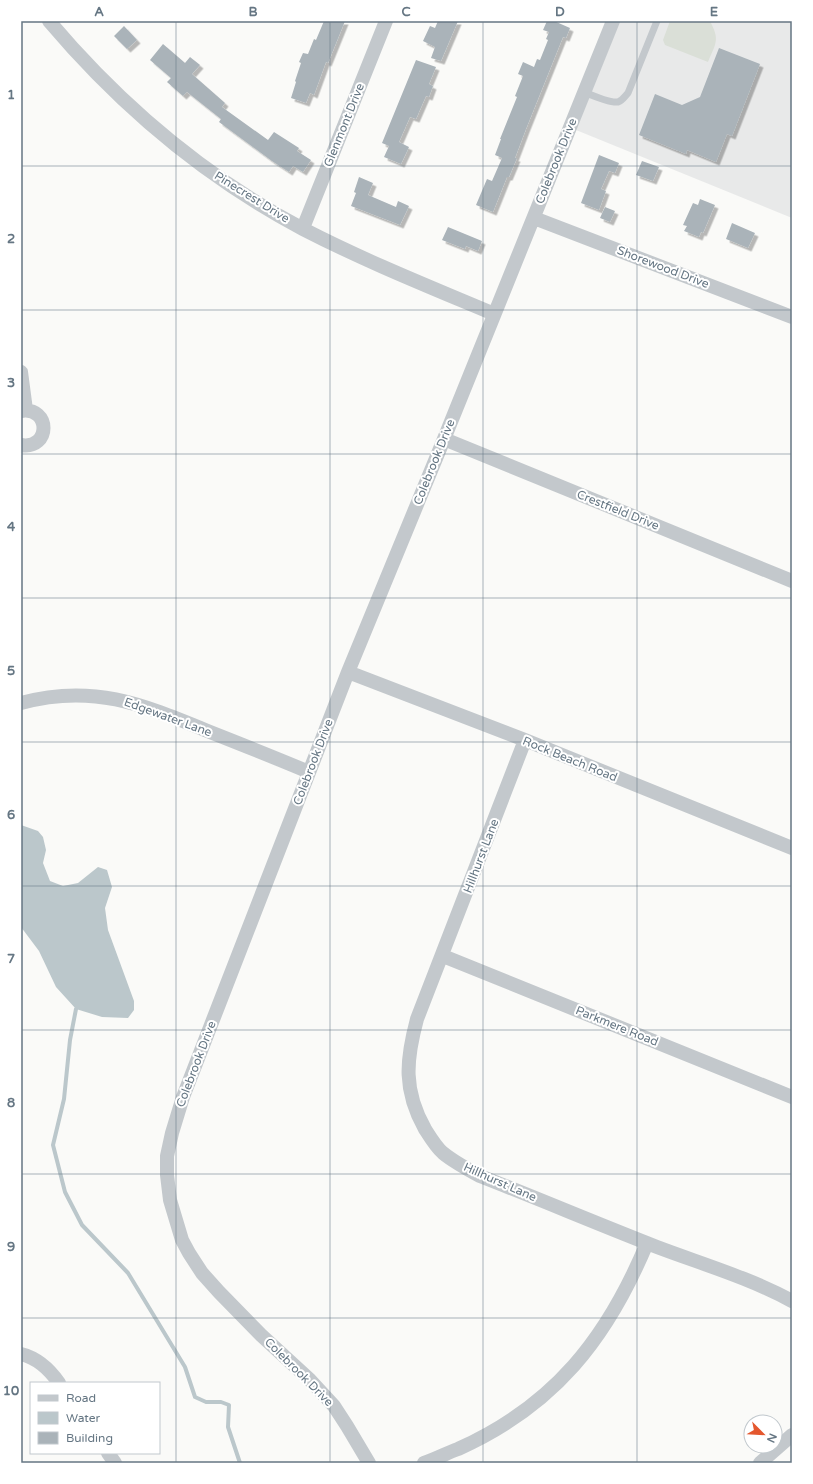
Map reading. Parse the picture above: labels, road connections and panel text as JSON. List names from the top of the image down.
{
  "streets": {
    "street": [
      "Glenmont Drive",
      "Colebrook Drive",
      "Pinecrest Drive",
      "Shorewood Drive",
      "Crestfield Drive",
      "Edgewater Lane",
      "Rock Beach Road",
      "Hillhurst Lane",
      "Parkmere Road"
    ]
  },
  "crossings": [
    ["Glenmont Drive", "Pinecrest Drive"],
    ["Colebrook Drive", "Pinecrest Drive"],
    ["Colebrook Drive", "Shorewood Drive"],
    ["Colebrook Drive", "Crestfield Drive"],
    ["Colebrook Drive", "Edgewater Lane"],
    ["Colebrook Drive", "Rock Beach Road"],
    ["Rock Beach Road", "Hillhurst Lane"],
    ["Hillhurst Lane", "Parkmere Road"]
  ],
  "legend": ["Road", "Water", "Building"],
  "north": "bottom right",
  "grid": {
    "columns": [
      "A",
      "B",
      "C",
      "D",
      "E"
    ],
    "rows": [
      "1",
      "2",
      "3",
      "4",
      "5",
      "6",
      "7",
      "8",
      "9",
      "10"
    ]
  }
}
